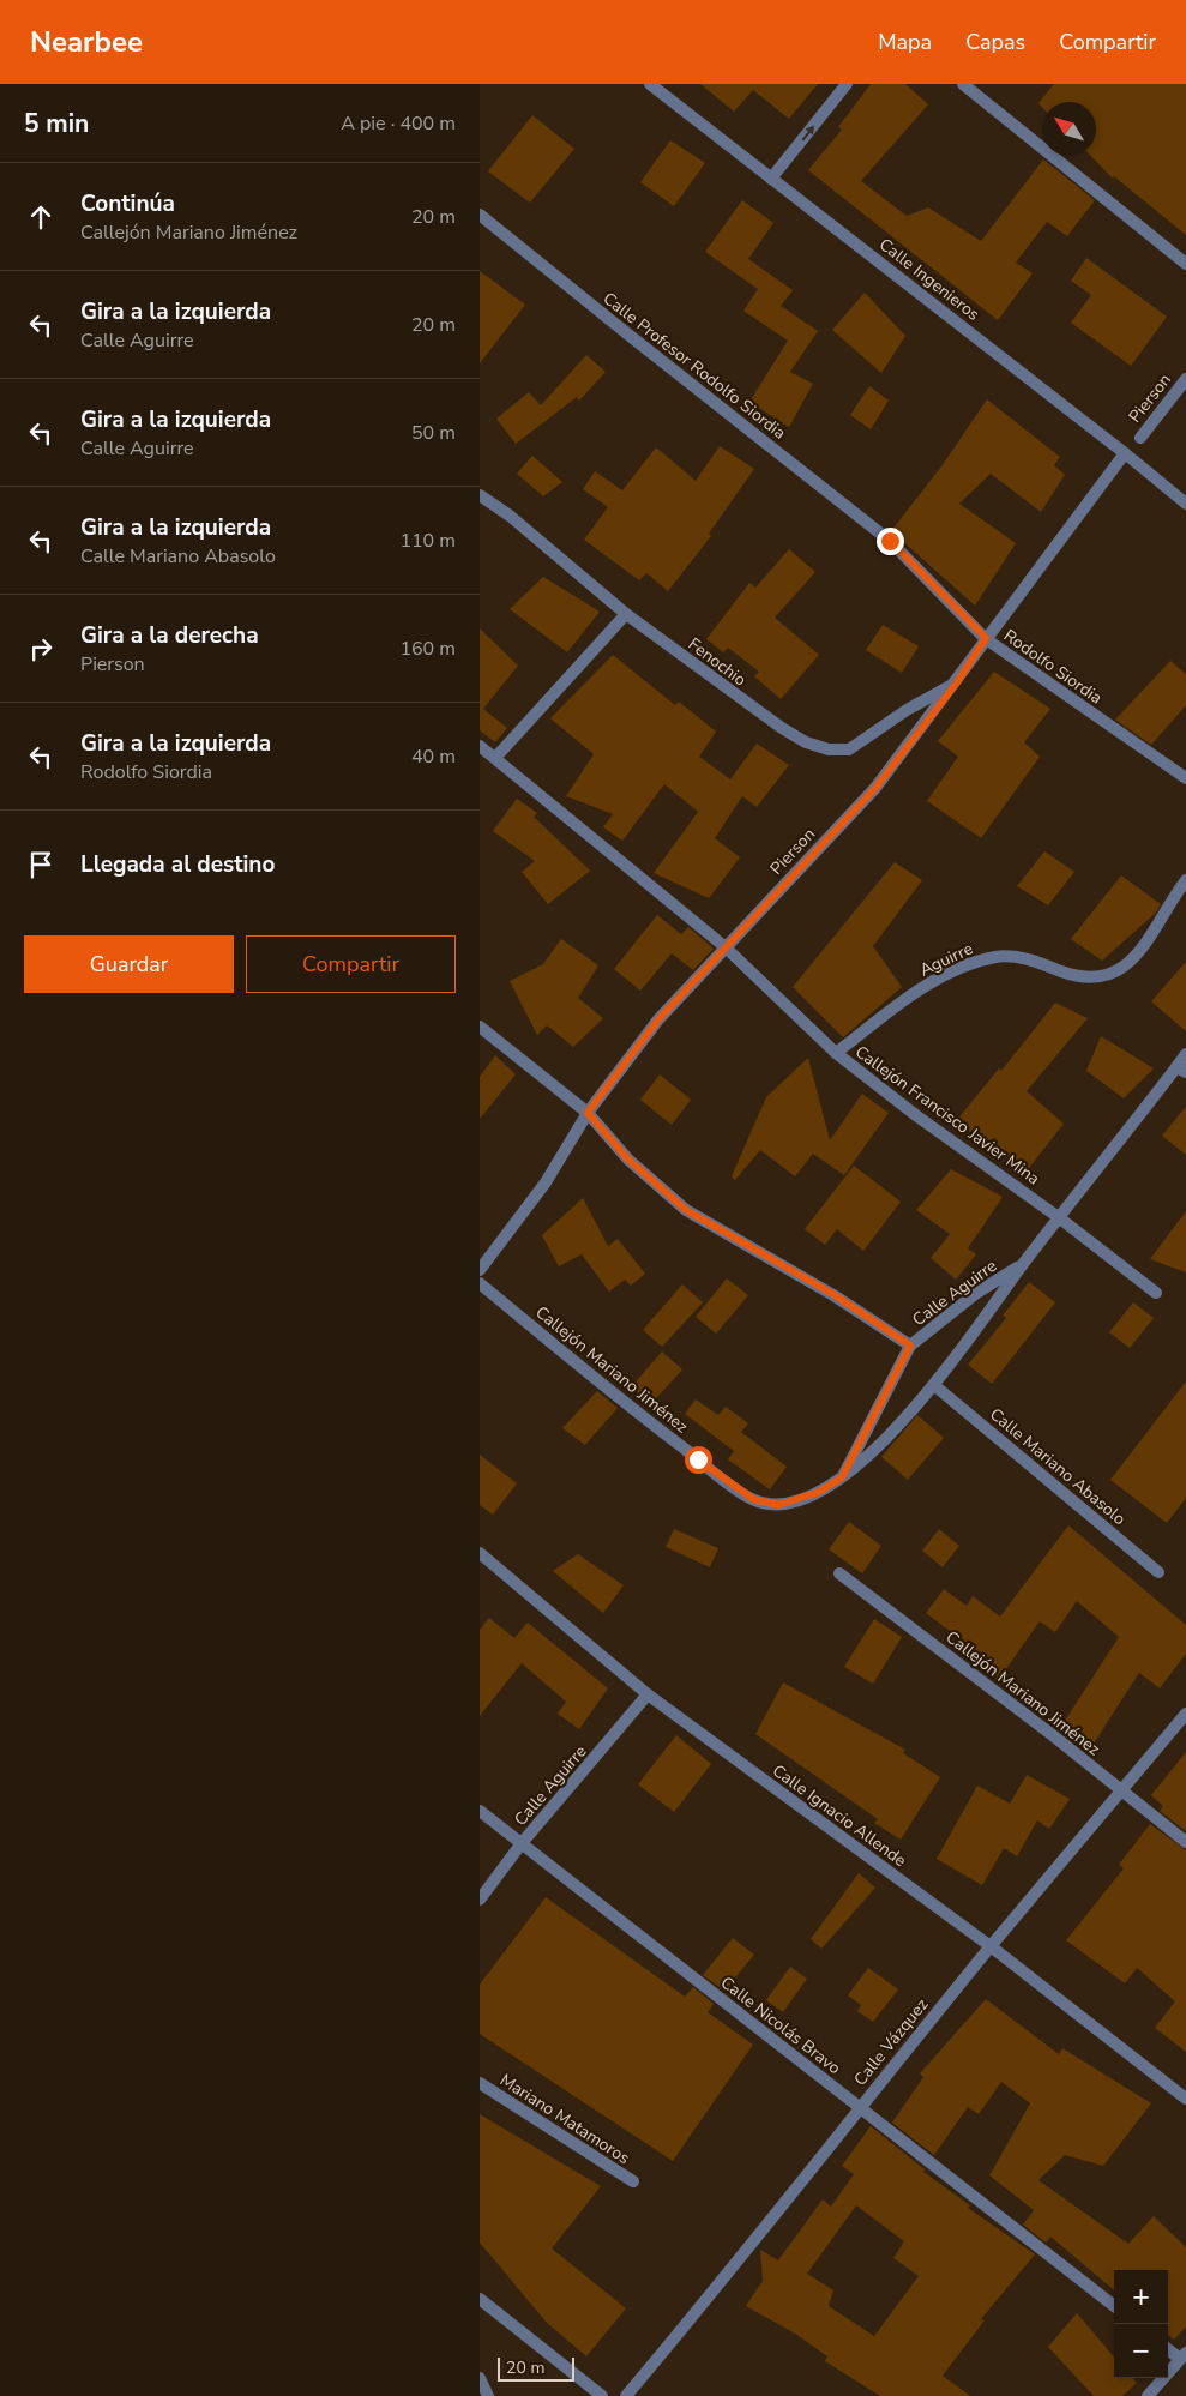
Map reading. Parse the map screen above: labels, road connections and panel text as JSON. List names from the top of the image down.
{
  "streets": {
    "street": [
      "Calle Ingenieros",
      "Calle Profesor Rodolfo Siordia",
      "Pierson",
      "Fenochio",
      "Rodolfo Siordia",
      "Aguirre",
      "Callejón Francisco Javier Mina",
      "Calle Aguirre",
      "Callejón Mariano Jiménez",
      "Calle Mariano Abasolo",
      "Calle Ignacio Allende",
      "Calle Nicolás Bravo",
      "Calle Vázquez",
      "Mariano Matamoros"
    ]
  },
  "crossings": [
    ["Calle Ingenieros", "Pierson"],
    ["Calle Profesor Rodolfo Siordia", "Rodolfo Siordia"],
    ["Pierson", "Fenochio"],
    ["Pierson", "Rodolfo Siordia"],
    ["Pierson", "Callejón Francisco Javier Mina"],
    ["Aguirre", "Callejón Francisco Javier Mina"],
    ["Callejón Francisco Javier Mina", "Calle Aguirre"],
    ["Calle Aguirre", "Callejón Mariano Jiménez"],
    ["Calle Aguirre", "Calle Mariano Abasolo"],
    ["Calle Aguirre", "Calle Ignacio Allende"],
    ["Calle Aguirre", "Calle Nicolás Bravo"],
    ["Callejón Mariano Jiménez", "Calle Vázquez"],
    ["Calle Ignacio Allende", "Calle Vázquez"],
    ["Calle Nicolás Bravo", "Calle Vázquez"]
  ],
  "scale_bar": "20 m",
  "north": "top left",
  "page": {
    "header": "Nearbee",
    "nav": ["Mapa", "Capas", "Compartir"],
    "heading": ["5 min", "A pie · 400 m"],
    "list": [
      ["Continúa", "Callejón Mariano Jiménez", "20 m"],
      ["Gira a la izquierda", "Calle Aguirre", "20 m"],
      ["Gira a la izquierda", "Calle Aguirre", "50 m"],
      ["Gira a la izquierda", "Calle Mariano Abasolo", "110 m"],
      ["Gira a la derecha", "Pierson", "160 m"],
      ["Gira a la izquierda", "Rodolfo Siordia", "40 m"],
      "Llegada al destino"
    ],
    "buttons": ["Guardar", "Compartir"],
    "map_buttons": ["+", "−"],
    "scale": "20 m"
  }
}
